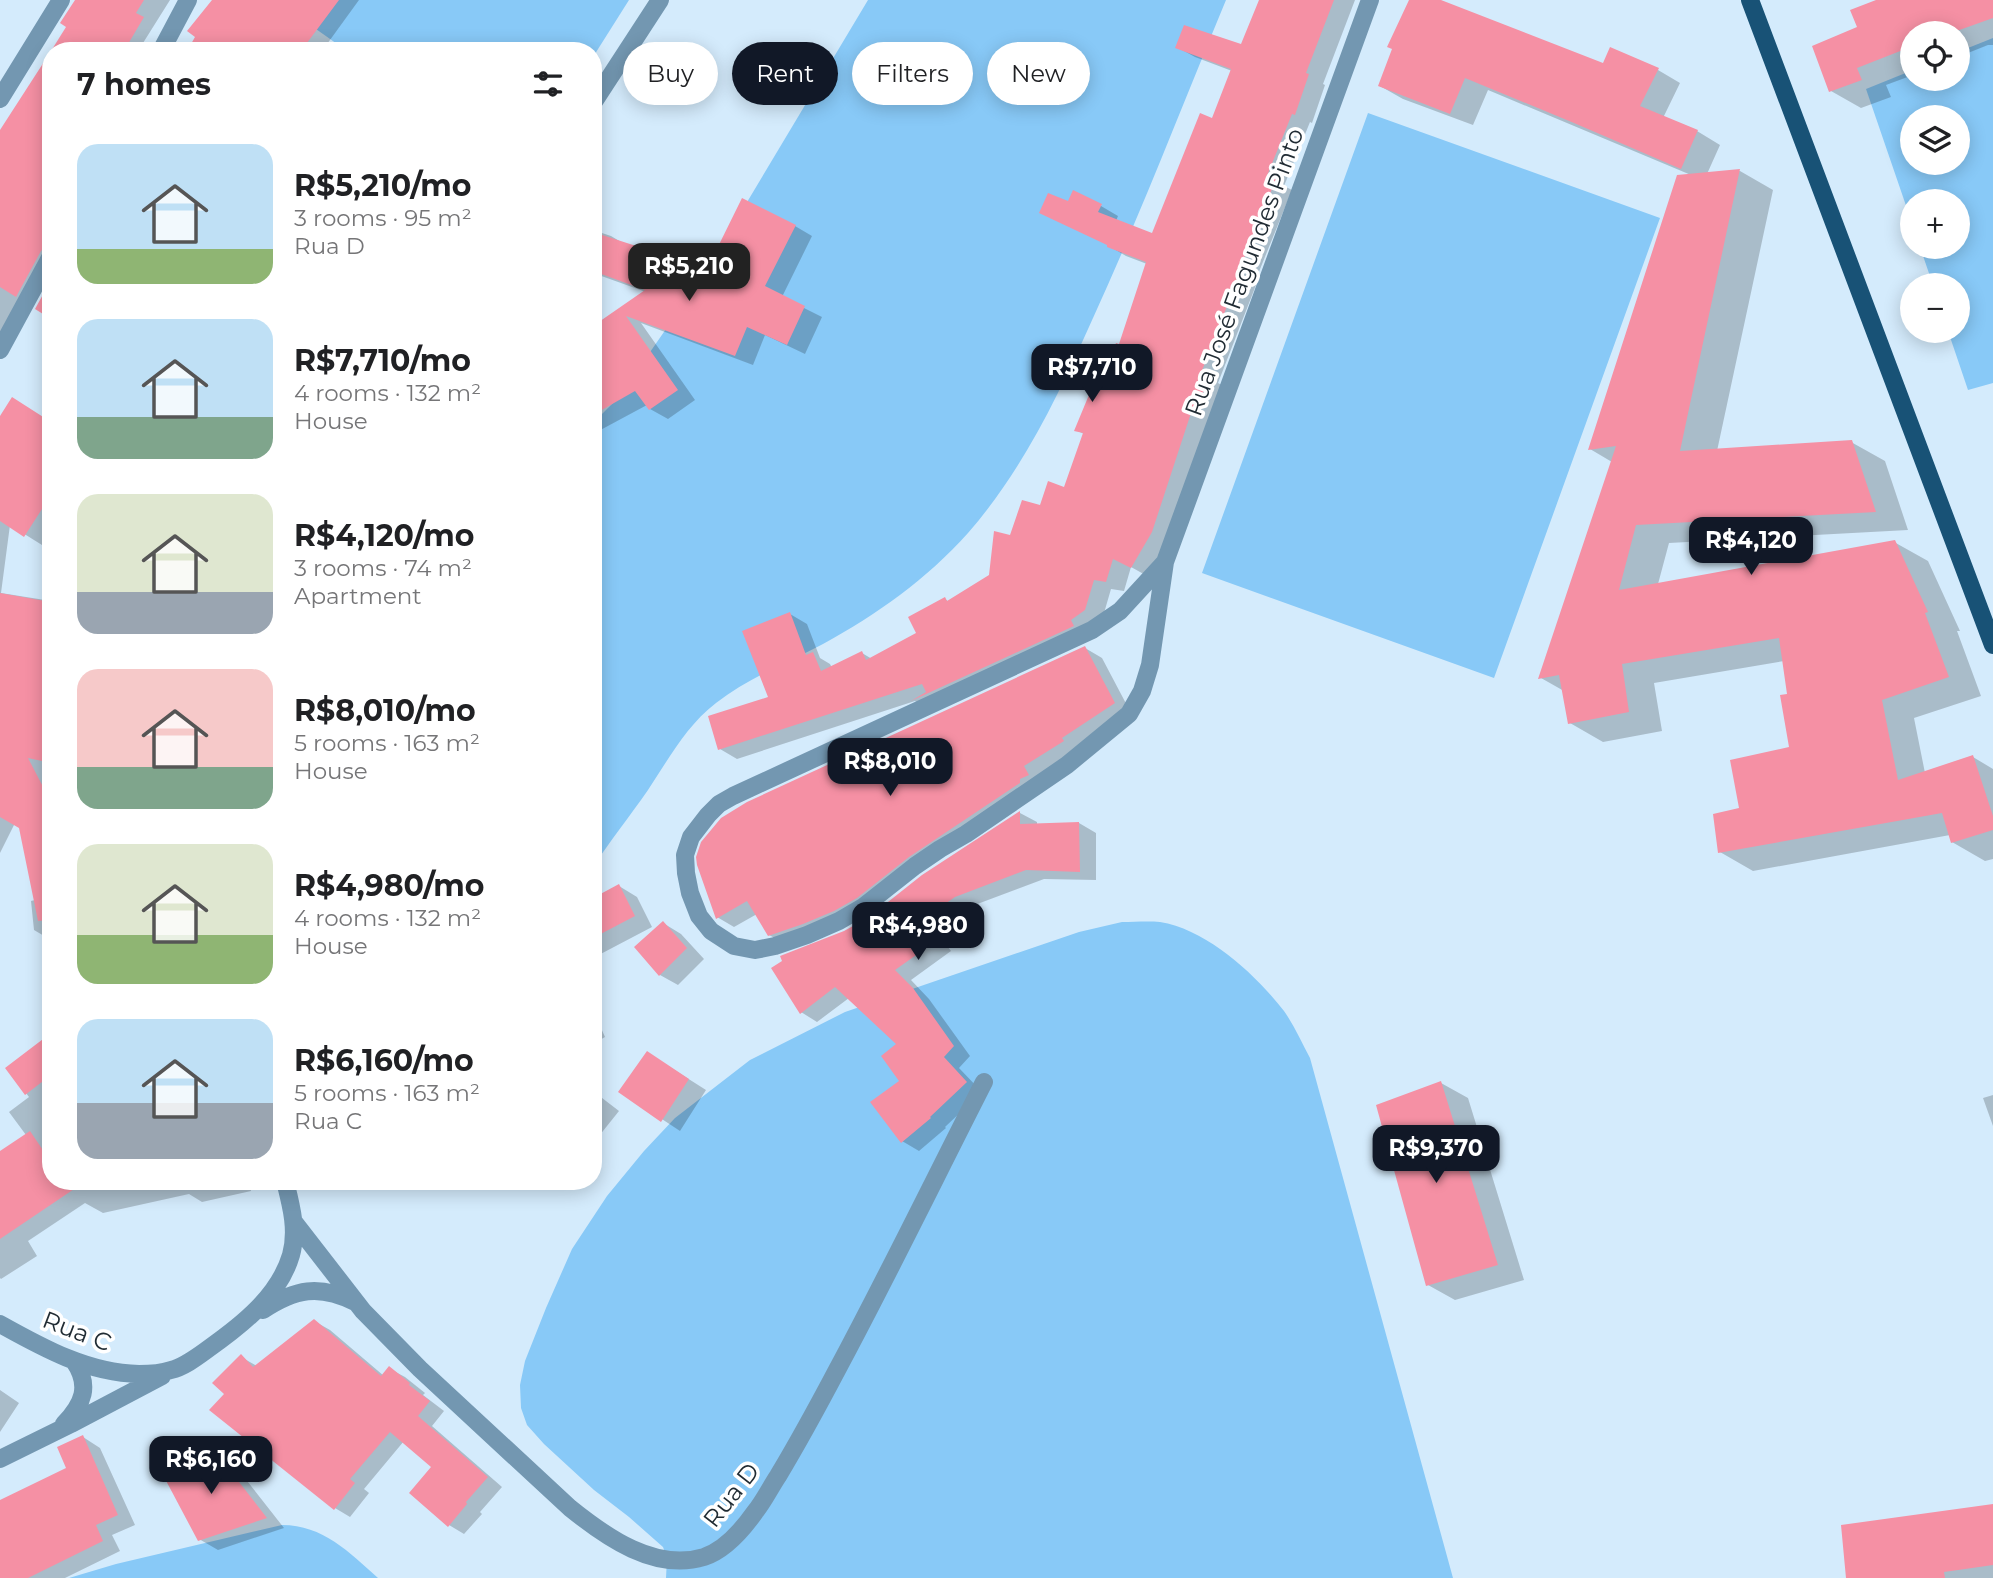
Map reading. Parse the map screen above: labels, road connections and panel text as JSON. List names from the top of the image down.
{
  "streets": {
    "street": ["Rua José Fagundes Pinto", "Rua C", "Rua D"]
  },
  "crossings": [
    ["Rua C", "Rua D"]
  ],
  "page": {
    "map_buttons": ["+", "−"],
    "chip": [
      "Buy",
      "Rent",
      "Filters",
      "New"
    ],
    "heading": "7 homes",
    "list": [
      {
        "name": "R$5,210/mo",
        "note": "3 rooms · 95 m² · Rua D"
      },
      {
        "name": "R$7,710/mo",
        "note": "4 rooms · 132 m² · House"
      },
      {
        "name": "R$4,120/mo",
        "note": "3 rooms · 74 m² · Apartment"
      },
      {
        "name": "R$8,010/mo",
        "note": "5 rooms · 163 m² · House"
      },
      {
        "name": "R$4,980/mo",
        "note": "4 rooms · 132 m² · House"
      },
      {
        "name": "R$6,160/mo",
        "note": "5 rooms · 163 m² · Rua C"
      }
    ],
    "price": [
      "R$5,210",
      "R$7,710",
      "R$4,120",
      "R$8,010",
      "R$4,980",
      "R$9,370",
      "R$6,160"
    ]
  }
}
